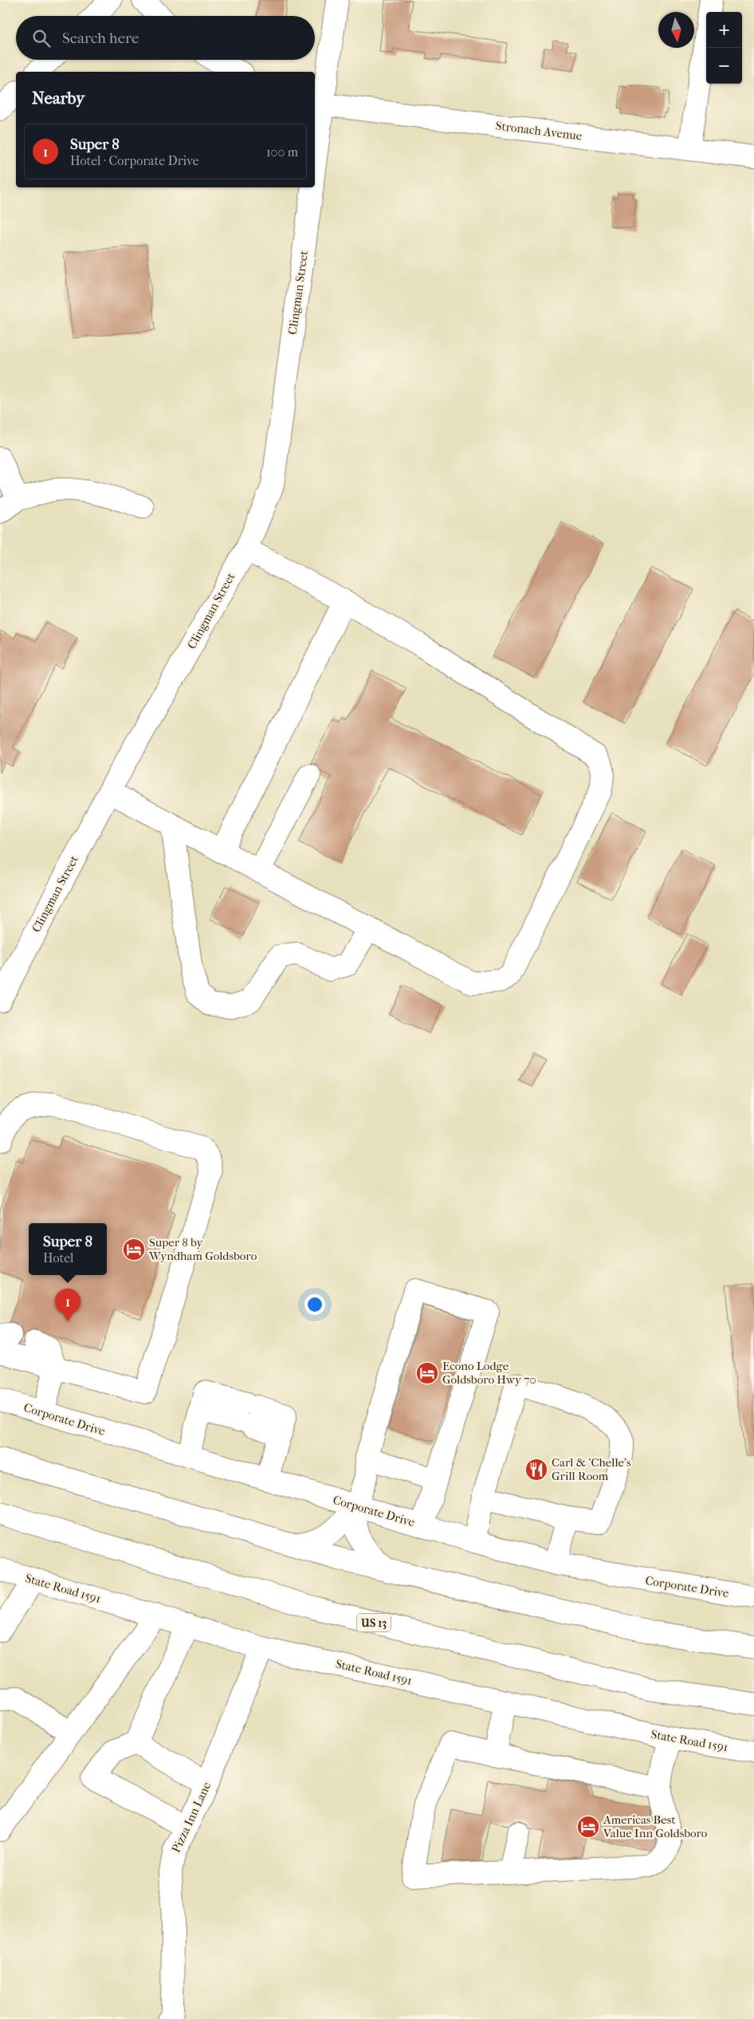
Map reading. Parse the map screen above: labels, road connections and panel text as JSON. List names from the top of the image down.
{
  "streets": {
    "main road": [
      "Stronach Avenue",
      "Clingman Street",
      "Corporate Drive",
      "State Road 1591",
      "US 13",
      "Pizza Inn Lane"
    ]
  },
  "crossings": [
    ["State Road 1591", "Pizza Inn Lane"]
  ],
  "places": {
    "hotel": ["Super 8 by Wyndham Goldsboro", "Econo Lodge Goldsboro Hwy 70", "Americas Best Value Inn Goldsboro"],
    "restaurant": ["Carl & 'Chelle's Grill Room"]
  },
  "north": "bottom",
  "page": {
    "map_buttons": ["+", "−"],
    "search": "Search here",
    "heading": "Nearby",
    "list": [
      {
        "mark": "1",
        "name": "Super 8",
        "note": "Hotel · Corporate Drive",
        "value": "100 m"
      }
    ],
    "popup": ["Super 8", "Hotel"],
    "pins": "1"
  }
}
